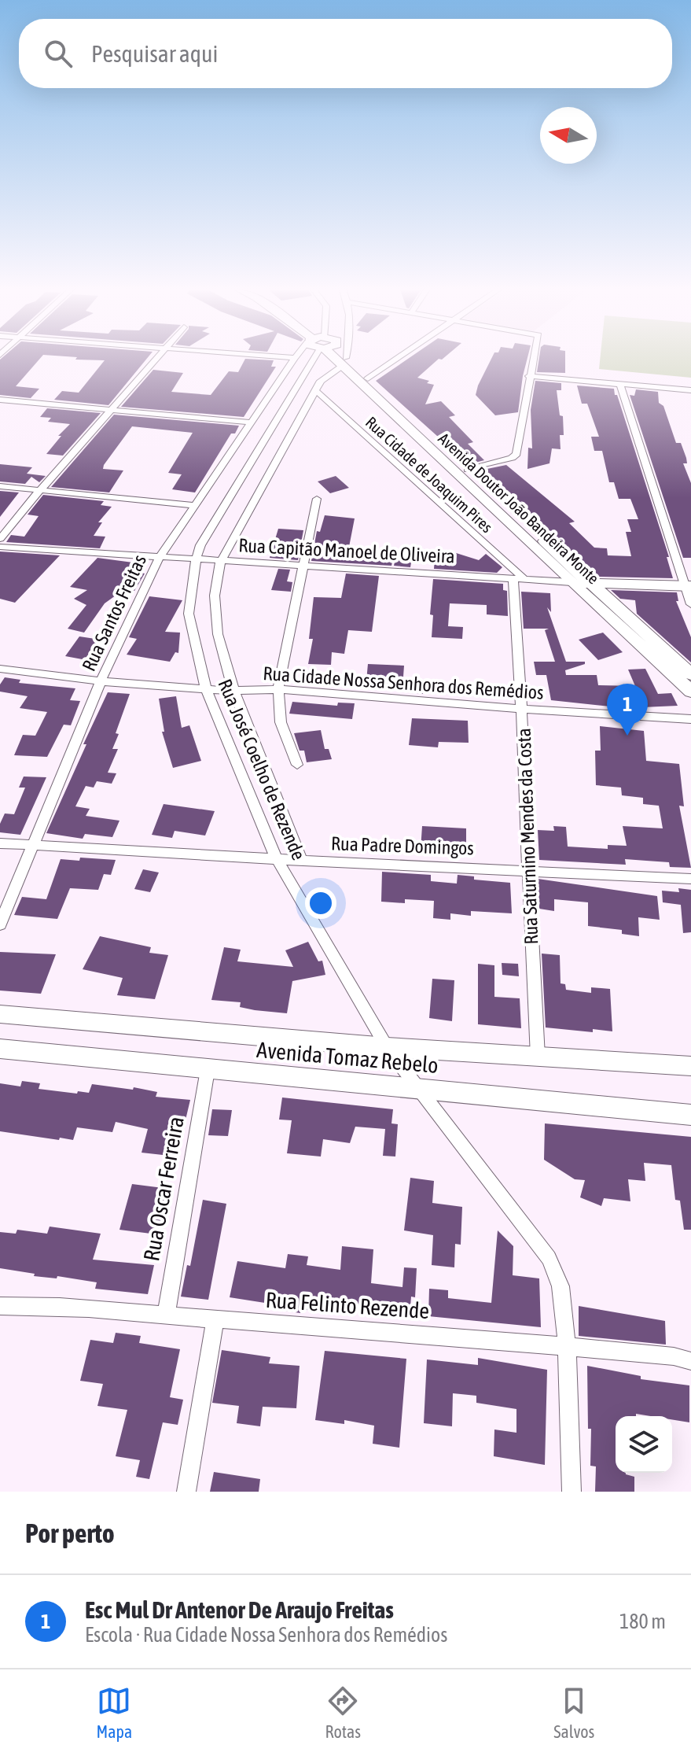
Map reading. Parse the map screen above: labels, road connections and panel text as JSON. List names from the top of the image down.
{
  "streets": {
    "main road": ["Avenida Doutor João Bandeira Monte", "Rua Capitão Manoel de Oliveira", "Avenida Tomaz Rebelo"],
    "street": [
      "Rua Cidade de Joaquim Pires",
      "Rua Santos Freitas",
      "Rua Cidade Nossa Senhora dos Remédios",
      "Rua José Coelho de Rezende",
      "Rua Saturnino Mendes da Costa",
      "Rua Padre Domingos",
      "Rua Oscar Ferreira",
      "Rua Felinto Rezende"
    ]
  },
  "crossings": [
    ["Rua Cidade de Joaquim Pires", "Rua Capitão Manoel de Oliveira"],
    ["Rua Cidade de Joaquim Pires", "Rua José Coelho de Rezende"],
    ["Rua Cidade de Joaquim Pires", "Rua Saturnino Mendes da Costa"],
    ["Avenida Doutor João Bandeira Monte", "Rua Capitão Manoel de Oliveira"],
    ["Avenida Doutor João Bandeira Monte", "Rua José Coelho de Rezende"],
    ["Rua Capitão Manoel de Oliveira", "Rua Santos Freitas"],
    ["Rua Capitão Manoel de Oliveira", "Rua José Coelho de Rezende"],
    ["Rua Capitão Manoel de Oliveira", "Rua Saturnino Mendes da Costa"],
    ["Rua Santos Freitas", "Rua Cidade Nossa Senhora dos Remédios"],
    ["Rua Santos Freitas", "Rua Padre Domingos"],
    ["Rua Cidade Nossa Senhora dos Remédios", "Rua José Coelho de Rezende"],
    ["Rua Cidade Nossa Senhora dos Remédios", "Rua Saturnino Mendes da Costa"],
    ["Rua José Coelho de Rezende", "Rua Padre Domingos"],
    ["Rua José Coelho de Rezende", "Avenida Tomaz Rebelo"],
    ["Rua José Coelho de Rezende", "Rua Felinto Rezende"],
    ["Rua Saturnino Mendes da Costa", "Rua Padre Domingos"],
    ["Rua Saturnino Mendes da Costa", "Avenida Tomaz Rebelo"],
    ["Avenida Tomaz Rebelo", "Rua Oscar Ferreira"],
    ["Rua Oscar Ferreira", "Rua Felinto Rezende"]
  ],
  "north": "left",
  "page": {
    "search": "Pesquisar aqui",
    "pins": "1",
    "heading": "Por perto",
    "list": [
      {
        "mark": "1",
        "name": "Esc Mul Dr Antenor De Araujo Freitas",
        "note": "Escola · Rua Cidade Nossa Senhora dos Remédios",
        "value": "180 m"
      }
    ],
    "nav": ["Mapa", "Rotas", "Salvos"]
  }
}
